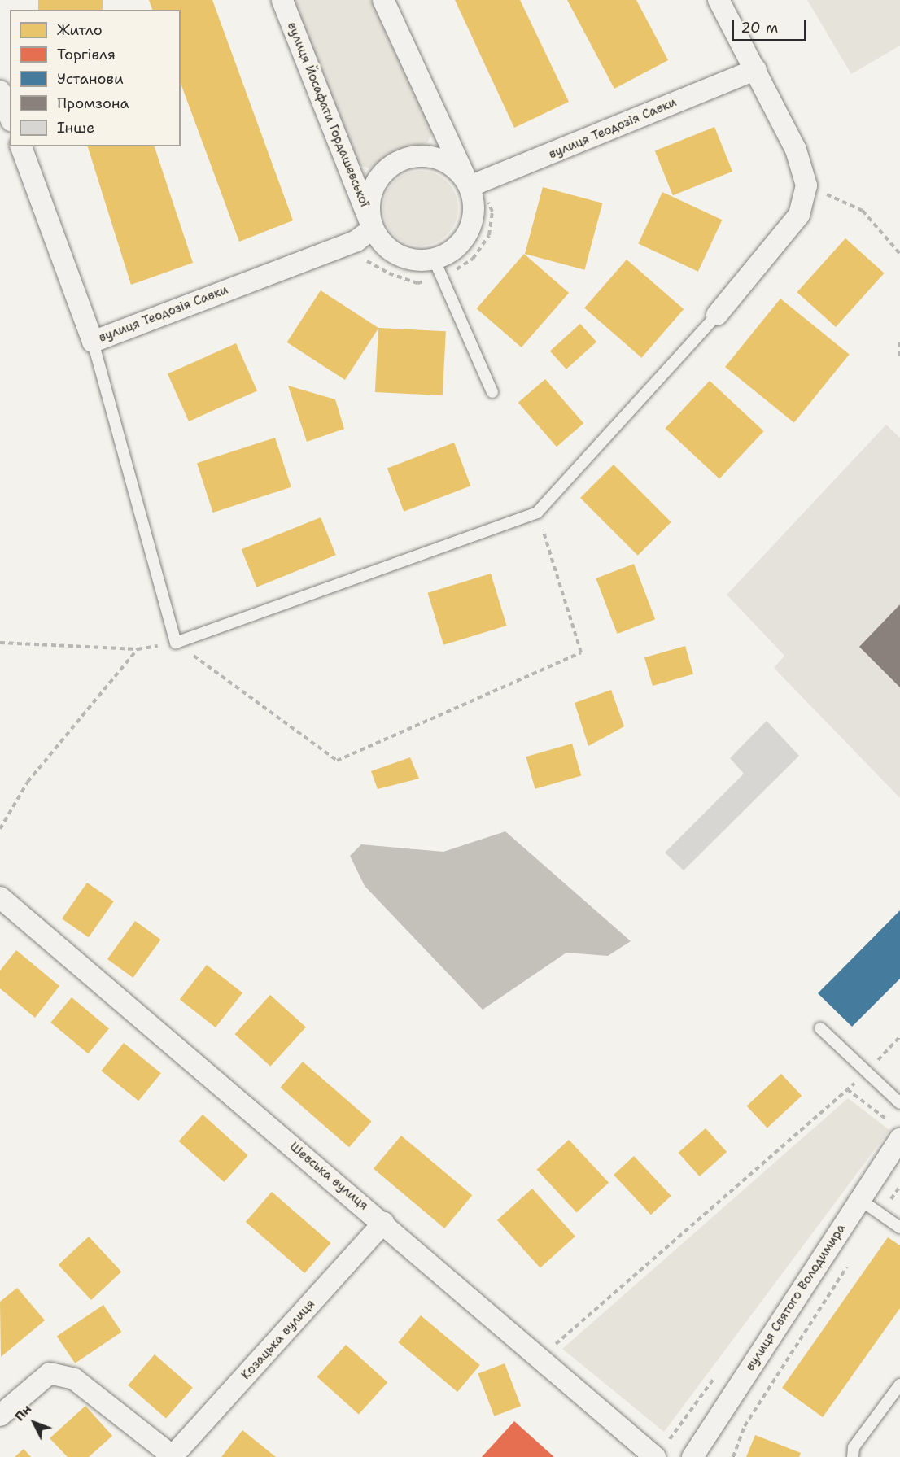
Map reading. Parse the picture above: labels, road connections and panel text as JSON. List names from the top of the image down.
{
  "streets": {
    "street": [
      "вулиця Йосафати Гордашевської",
      "вулиця Теодозія Савки",
      "Шевська вулиця",
      "вулиця Святого Володимира",
      "Козацька вулиця"
    ]
  },
  "crossings": [
    ["вулиця Йосафати Гордашевської", "вулиця Теодозія Савки"],
    ["Шевська вулиця", "Козацька вулиця"]
  ],
  "legend": [
    "Житло",
    "Торгівля",
    "Установи",
    "Промзона",
    "Інше"
  ],
  "scale_bar": "20 m",
  "north": "top left"
}
